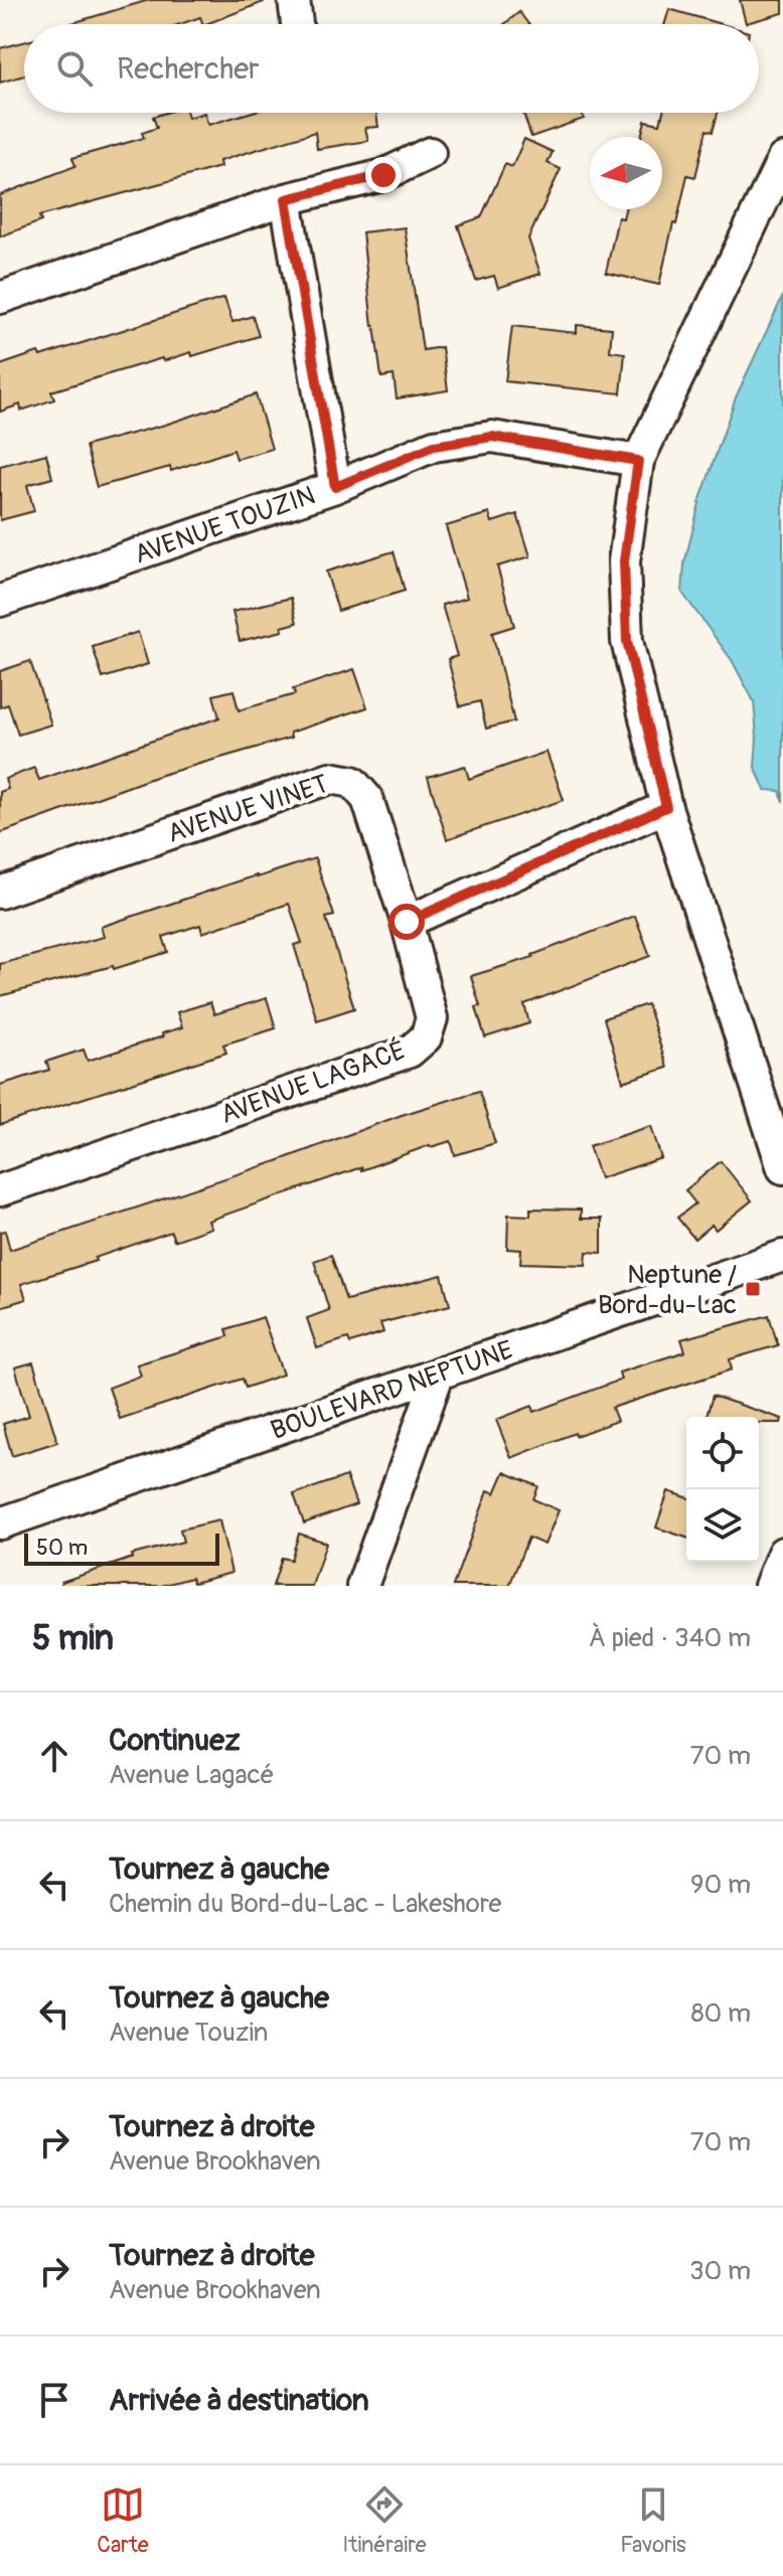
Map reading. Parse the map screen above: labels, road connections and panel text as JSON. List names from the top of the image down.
{
  "streets": {
    "street": [
      "AVENUE TOUZIN",
      "AVENUE VINET",
      "AVENUE LAGACÉ",
      "BOULEVARD NEPTUNE"
    ]
  },
  "crossings": [
    ["AVENUE VINET", "AVENUE LAGACÉ"]
  ],
  "places": {
    "transit": ["Neptune / Bord-du-Lac"]
  },
  "scale_bar": "50 m",
  "north": "left",
  "page": {
    "search": "Rechercher",
    "scale": "50 m",
    "heading": ["5 min", "À pied · 340 m"],
    "list": [
      ["Continuez", "Avenue Lagacé", "70 m"],
      ["Tournez à gauche", "Chemin du Bord-du-Lac - Lakeshore", "90 m"],
      ["Tournez à gauche", "Avenue Touzin", "80 m"],
      ["Tournez à droite", "Avenue Brookhaven", "70 m"],
      ["Tournez à droite", "Avenue Brookhaven", "30 m"],
      "Arrivée à destination"
    ],
    "nav": ["Carte", "Itinéraire", "Favoris"]
  }
}
